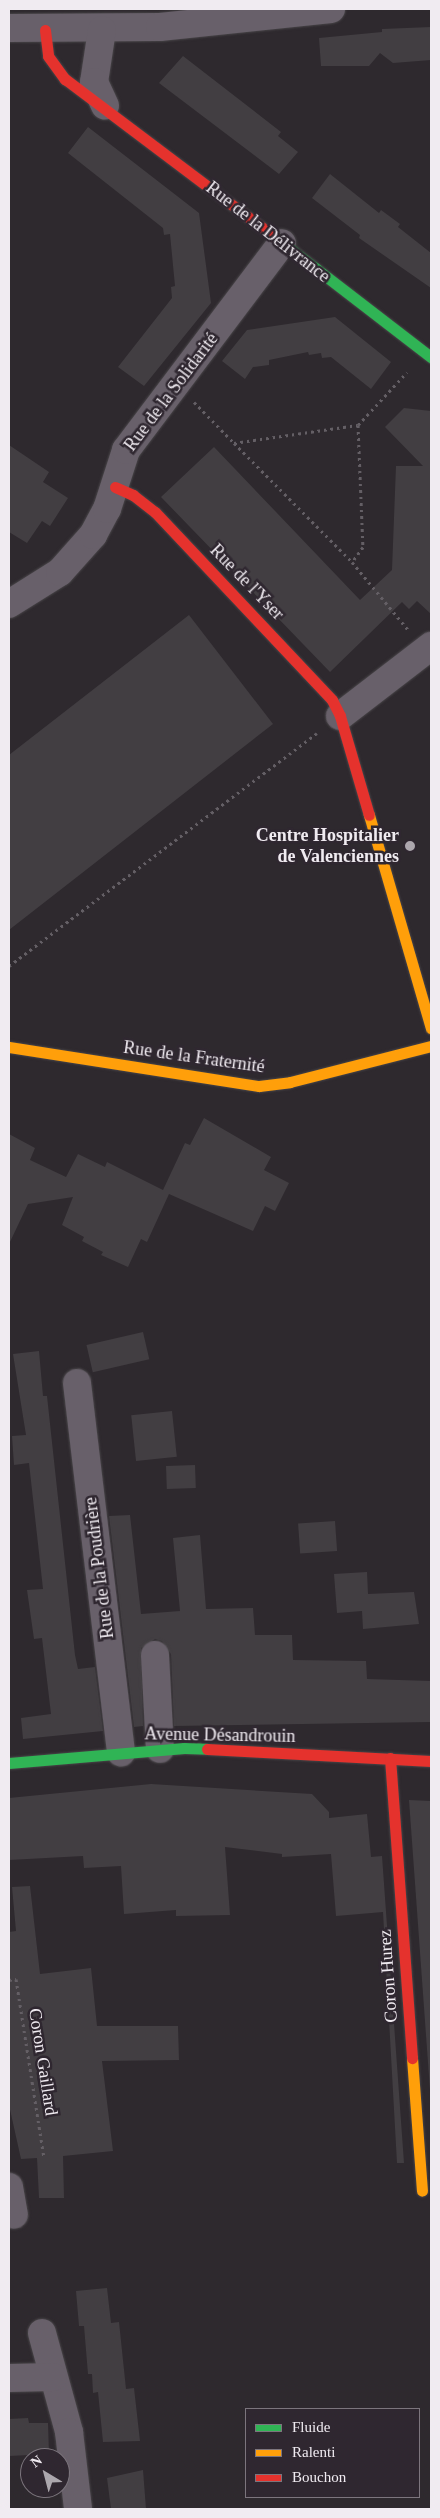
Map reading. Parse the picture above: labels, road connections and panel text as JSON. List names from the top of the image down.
{
  "streets": {
    "street": [
      "Rue de la Délivrance",
      "Rue de la Solidarité",
      "Rue de l'Yser",
      "Rue de la Fraternité",
      "Rue de la Poudrière",
      "Avenue Désandrouin",
      "Coron Hurez"
    ],
    "path": ["Coron Gaillard"]
  },
  "crossings": [
    ["Rue de la Délivrance", "Rue de la Solidarité"],
    ["Rue de la Solidarité", "Rue de l'Yser"],
    ["Rue de la Poudrière", "Avenue Désandrouin"],
    ["Avenue Désandrouin", "Coron Hurez"]
  ],
  "places": ["Centre Hospitalier de Valenciennes"],
  "legend": ["Fluide", "Ralenti", "Bouchon"],
  "north": "top left"
}
